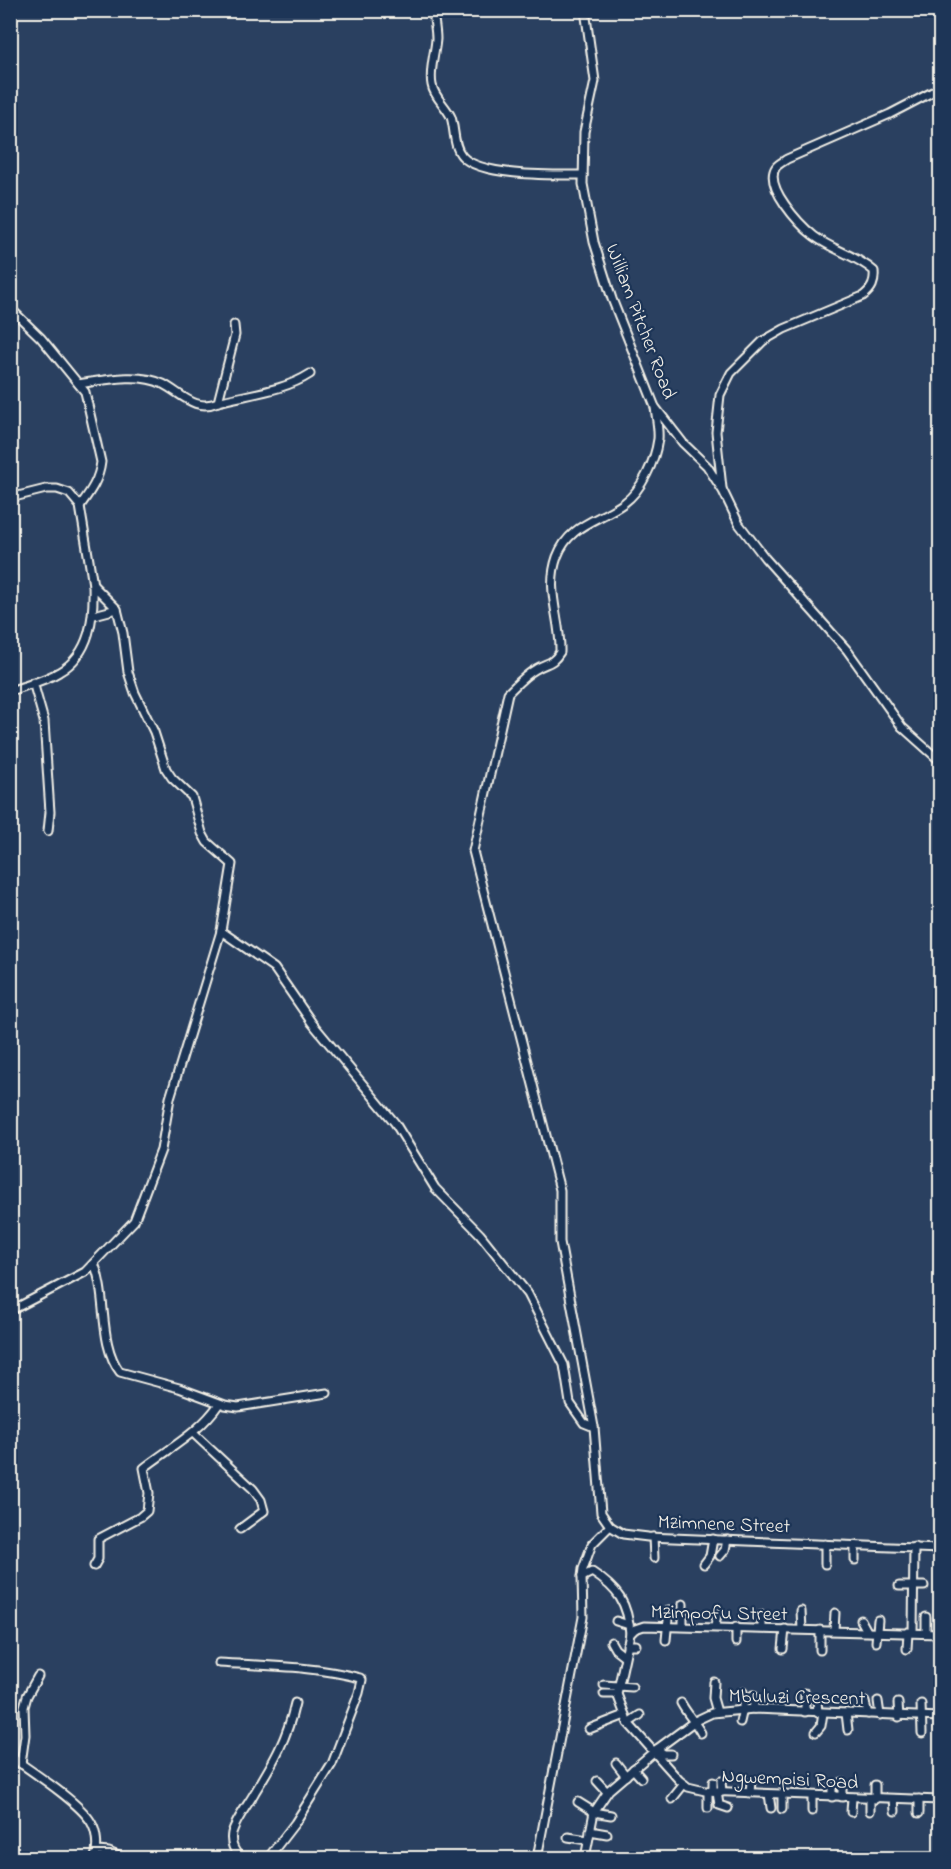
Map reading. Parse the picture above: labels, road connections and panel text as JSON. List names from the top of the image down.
{
  "streets": {
    "street": [
      "William Pitcher Road",
      "Mzimnene Street",
      "Mzimpofu Street",
      "Mbuluzi Crescent",
      "Ngwempisi Road"
    ]
  },
  "crossings": [
    ["Mzimpofu Street", "Mbuluzi Crescent"],
    ["Mzimpofu Street", "Ngwempisi Road"],
    ["Mbuluzi Crescent", "Ngwempisi Road"]
  ]
}
